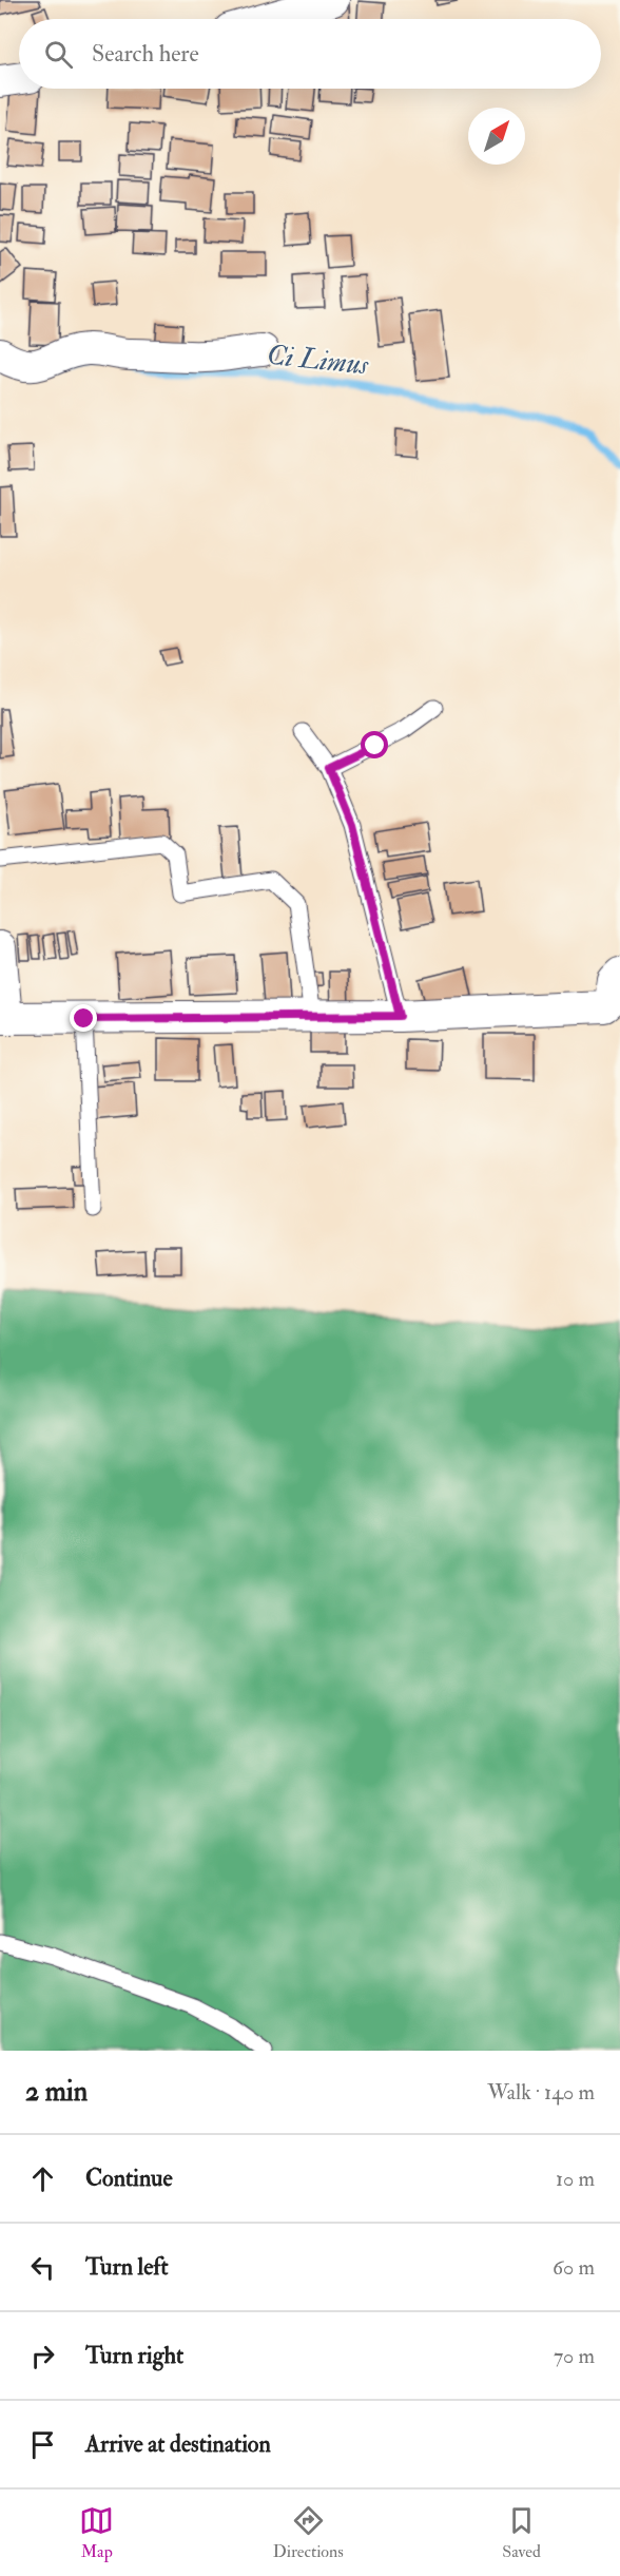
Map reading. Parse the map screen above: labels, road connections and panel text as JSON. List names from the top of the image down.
{
  "water": ["Ci Limus"],
  "north": "top right",
  "page": {
    "search": "Search here",
    "heading": ["2 min", "Walk · 140 m"],
    "list": [
      ["Continue", "10 m"],
      ["Turn left", "60 m"],
      ["Turn right", "70 m"],
      "Arrive at destination"
    ],
    "nav": ["Map", "Directions", "Saved"]
  }
}
